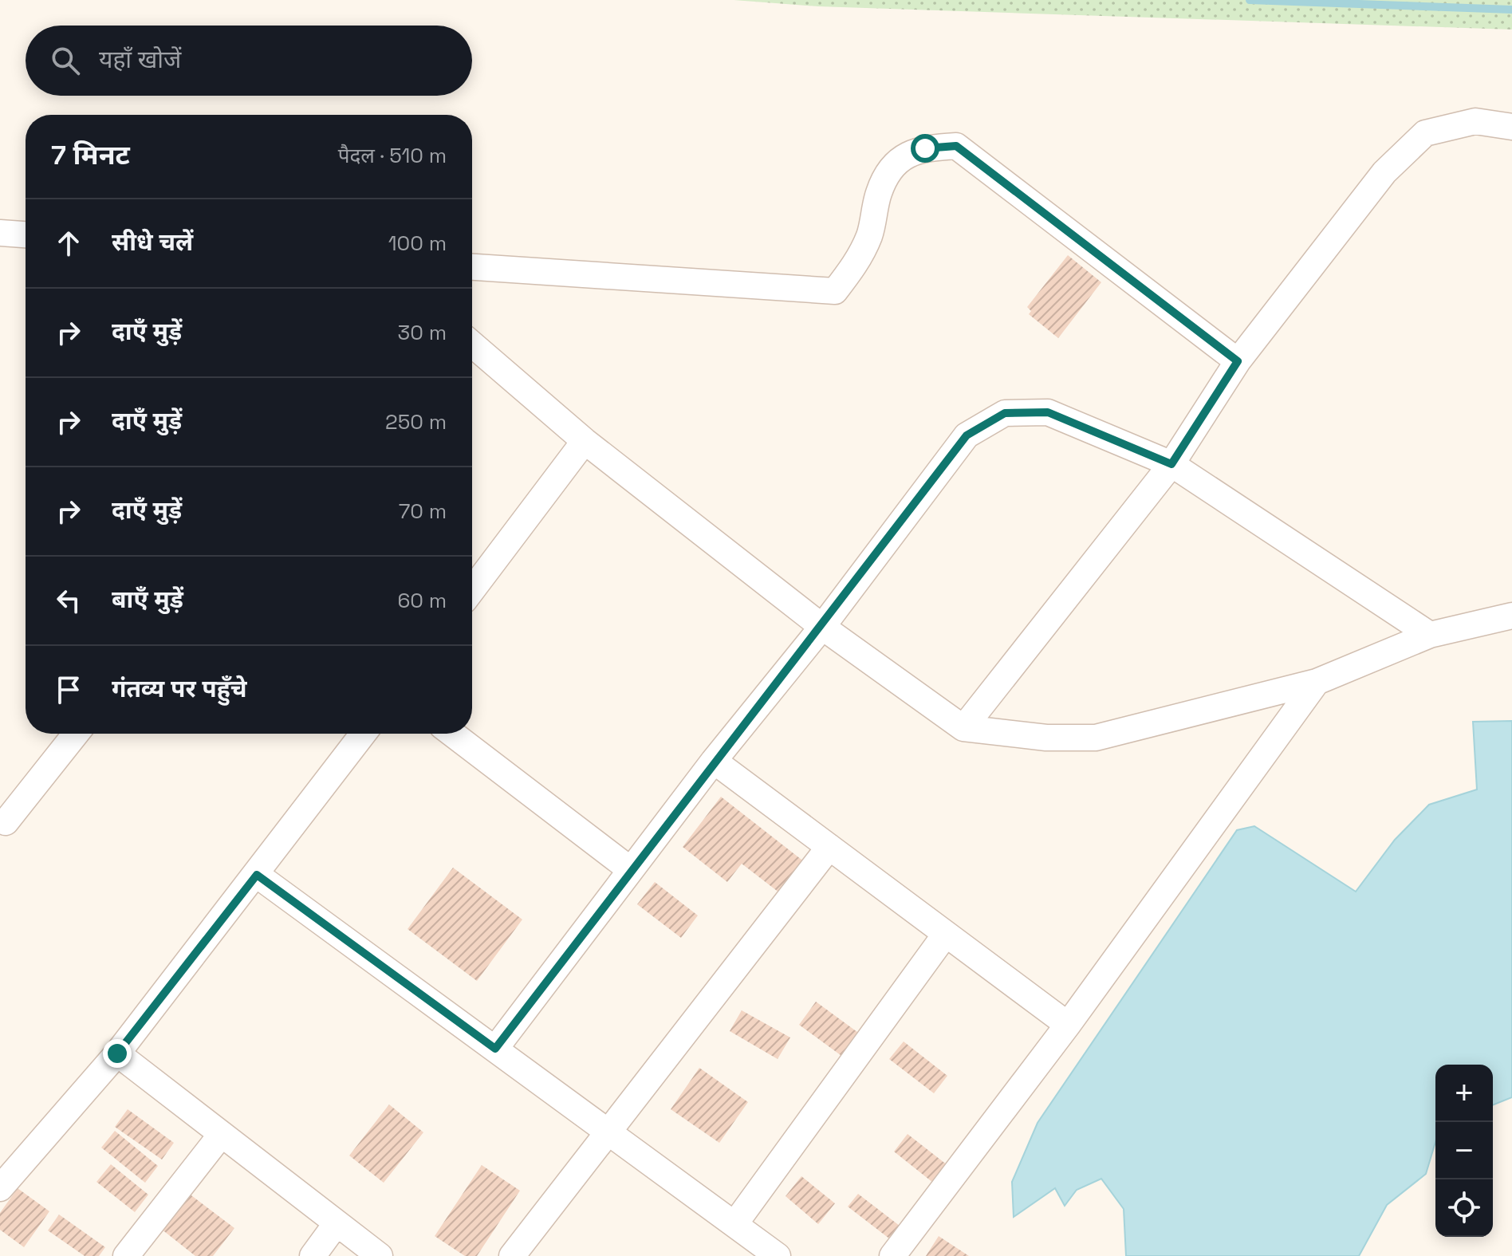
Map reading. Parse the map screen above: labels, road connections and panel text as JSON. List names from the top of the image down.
{
  "page": {
    "search": "यहाँ खोजें",
    "heading": ["7 मिनट", "पैदल · 510 m"],
    "list": [
      ["सीधे चलें", "100 m"],
      ["दाएँ मुड़ें", "30 m"],
      ["दाएँ मुड़ें", "250 m"],
      ["दाएँ मुड़ें", "70 m"],
      ["बाएँ मुड़ें", "60 m"],
      "गंतव्य पर पहुँचे"
    ],
    "map_buttons": ["+", "−"]
  }
}
